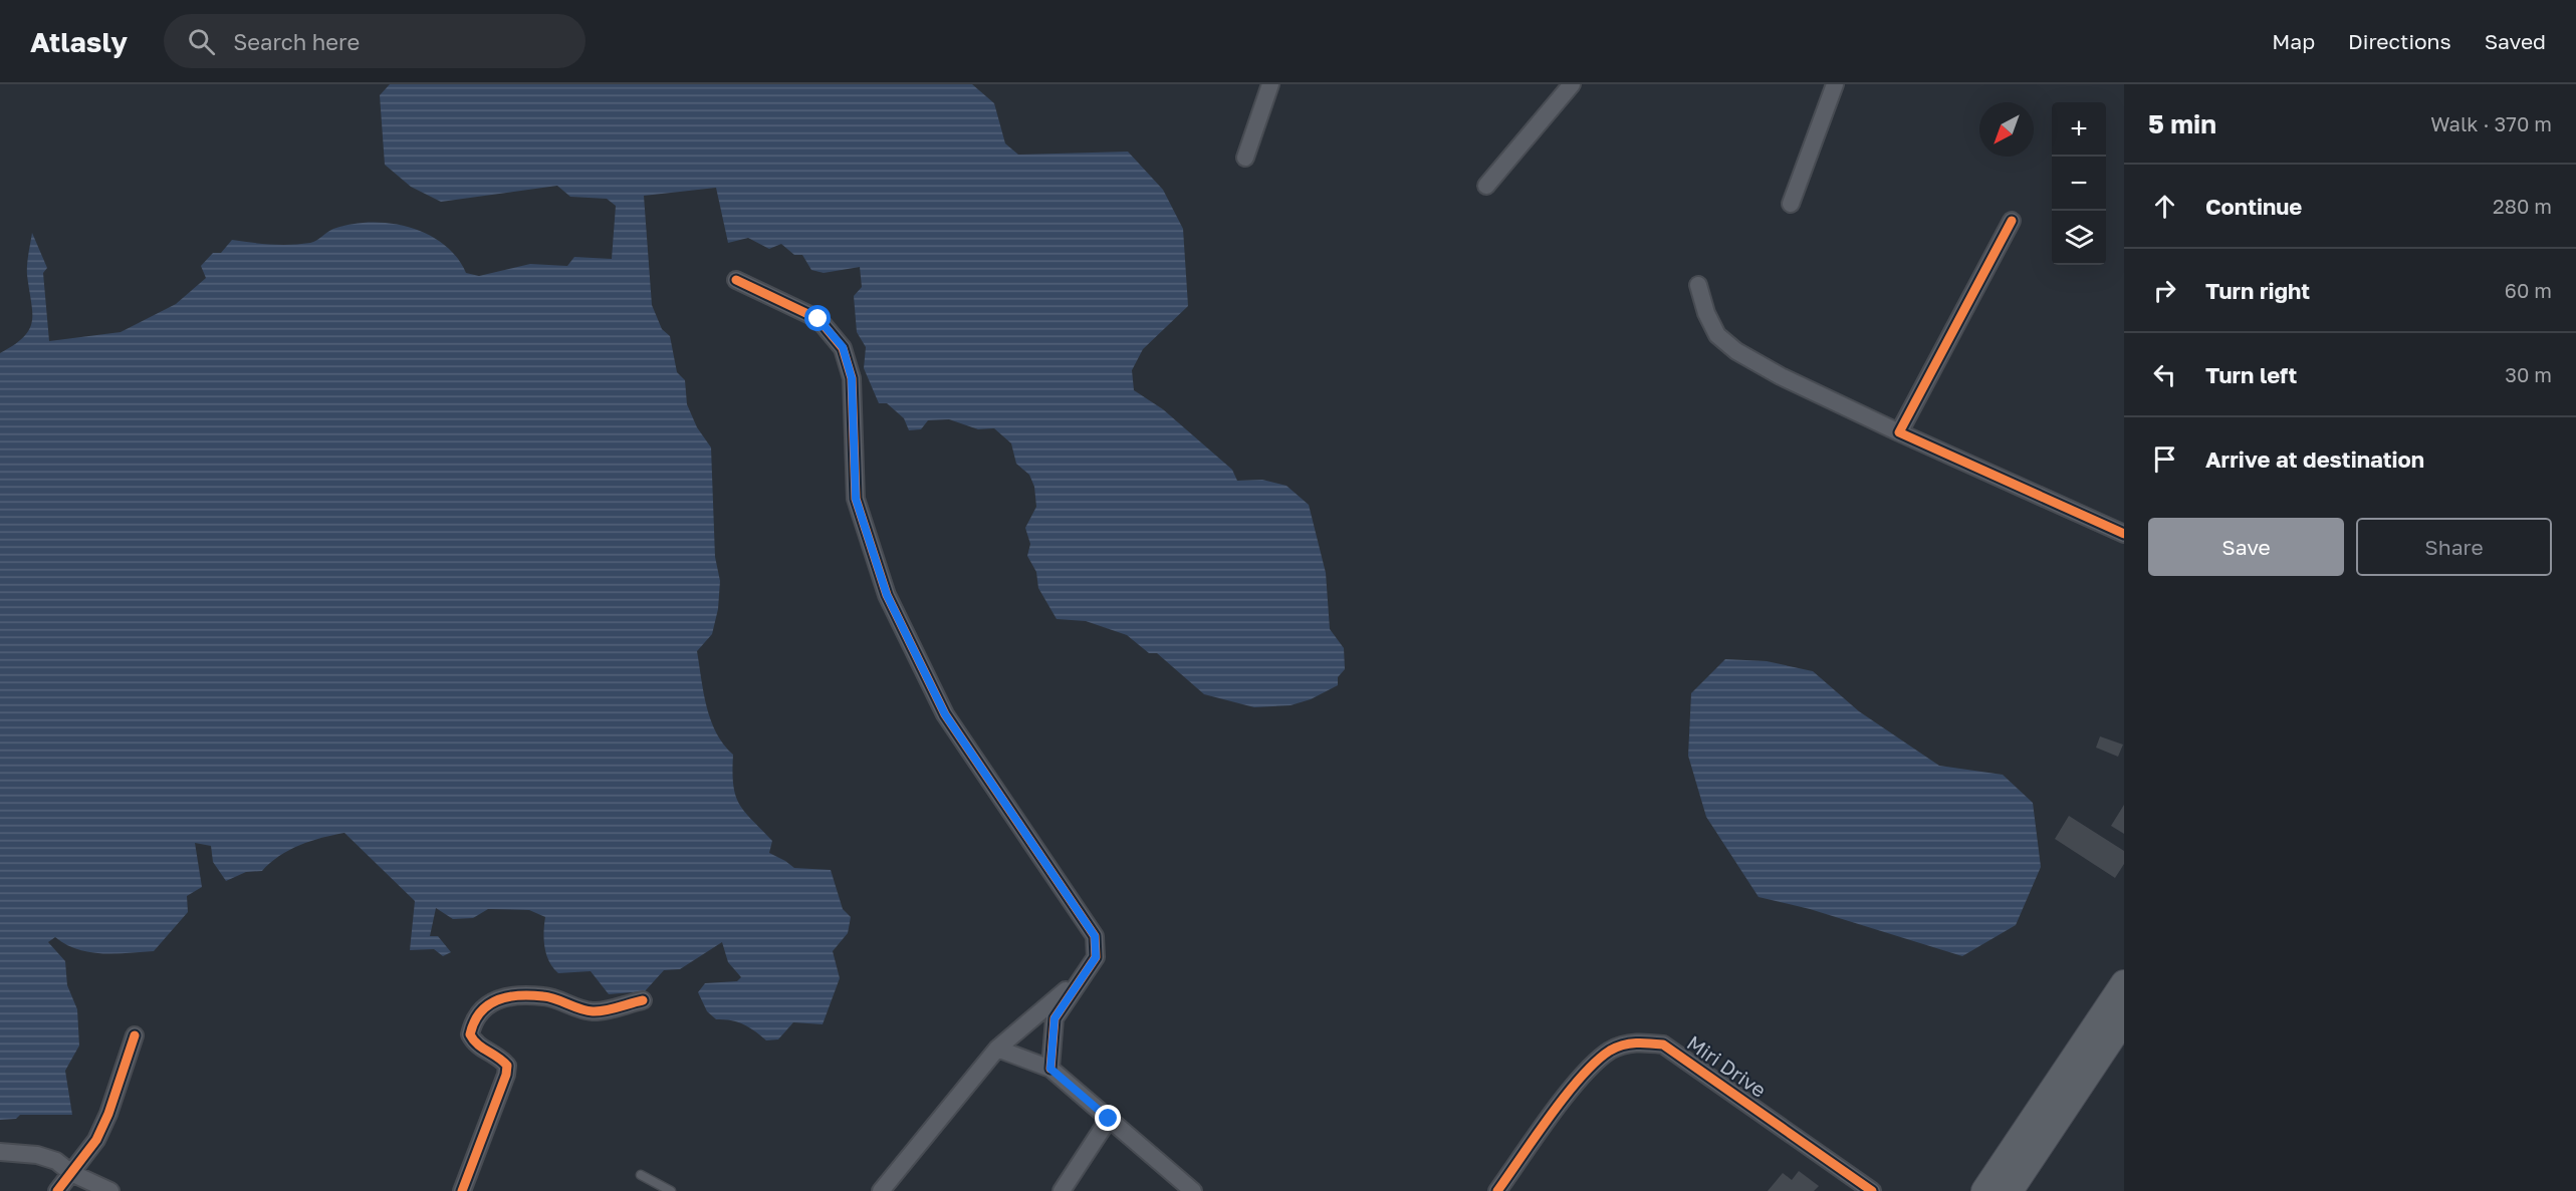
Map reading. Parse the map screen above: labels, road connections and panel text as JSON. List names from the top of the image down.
{
  "streets": {
    "street": ["Miri Drive"]
  },
  "north": "bottom left",
  "page": {
    "header": "Atlasly",
    "search": "Search here",
    "nav": ["Map", "Directions", "Saved"],
    "heading": ["5 min", "Walk · 370 m"],
    "map_buttons": ["+", "−"],
    "list": [
      ["Continue", "280 m"],
      ["Turn right", "60 m"],
      ["Turn left", "30 m"],
      "Arrive at destination"
    ],
    "buttons": ["Save", "Share"]
  }
}
